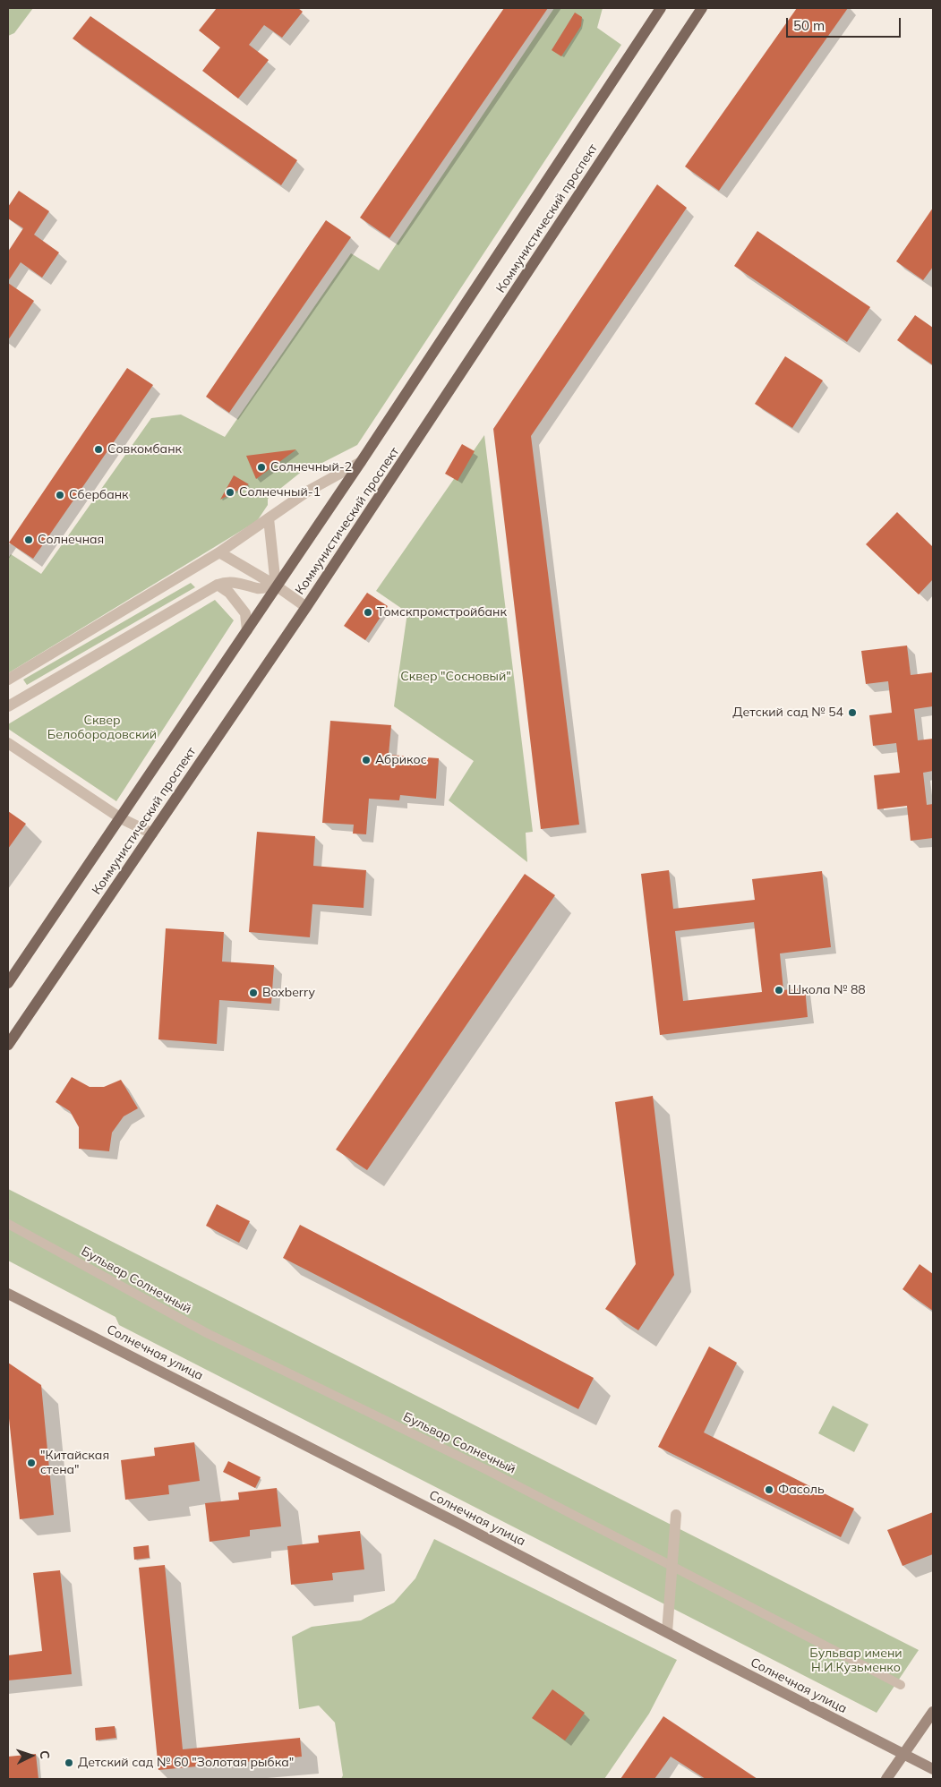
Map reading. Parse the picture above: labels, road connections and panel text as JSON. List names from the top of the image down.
{
  "streets": {
    "main road": ["Коммунистический проспект", "Солнечная улица"],
    "street": ["Бульвар Солнечный"]
  },
  "parks": ["Сквер \"Сосновый\"", "Сквер Белобородовский", "Бульвар имени Н.И.Кузьменко"],
  "places": [
    "Совкомбанк",
    "Солнечный-2",
    "Солнечный-1",
    "Сбербанк",
    "Солнечная",
    "Томскпромстройбанк",
    "Детский сад № 54",
    "Абрикос",
    "Школа № 88",
    "Boxberry",
    "\"Китайская стена\"",
    "Фасоль",
    "Детский сад № 60 \"Золотая рыбка\""
  ],
  "scale_bar": "50 m",
  "north": "right"
}
